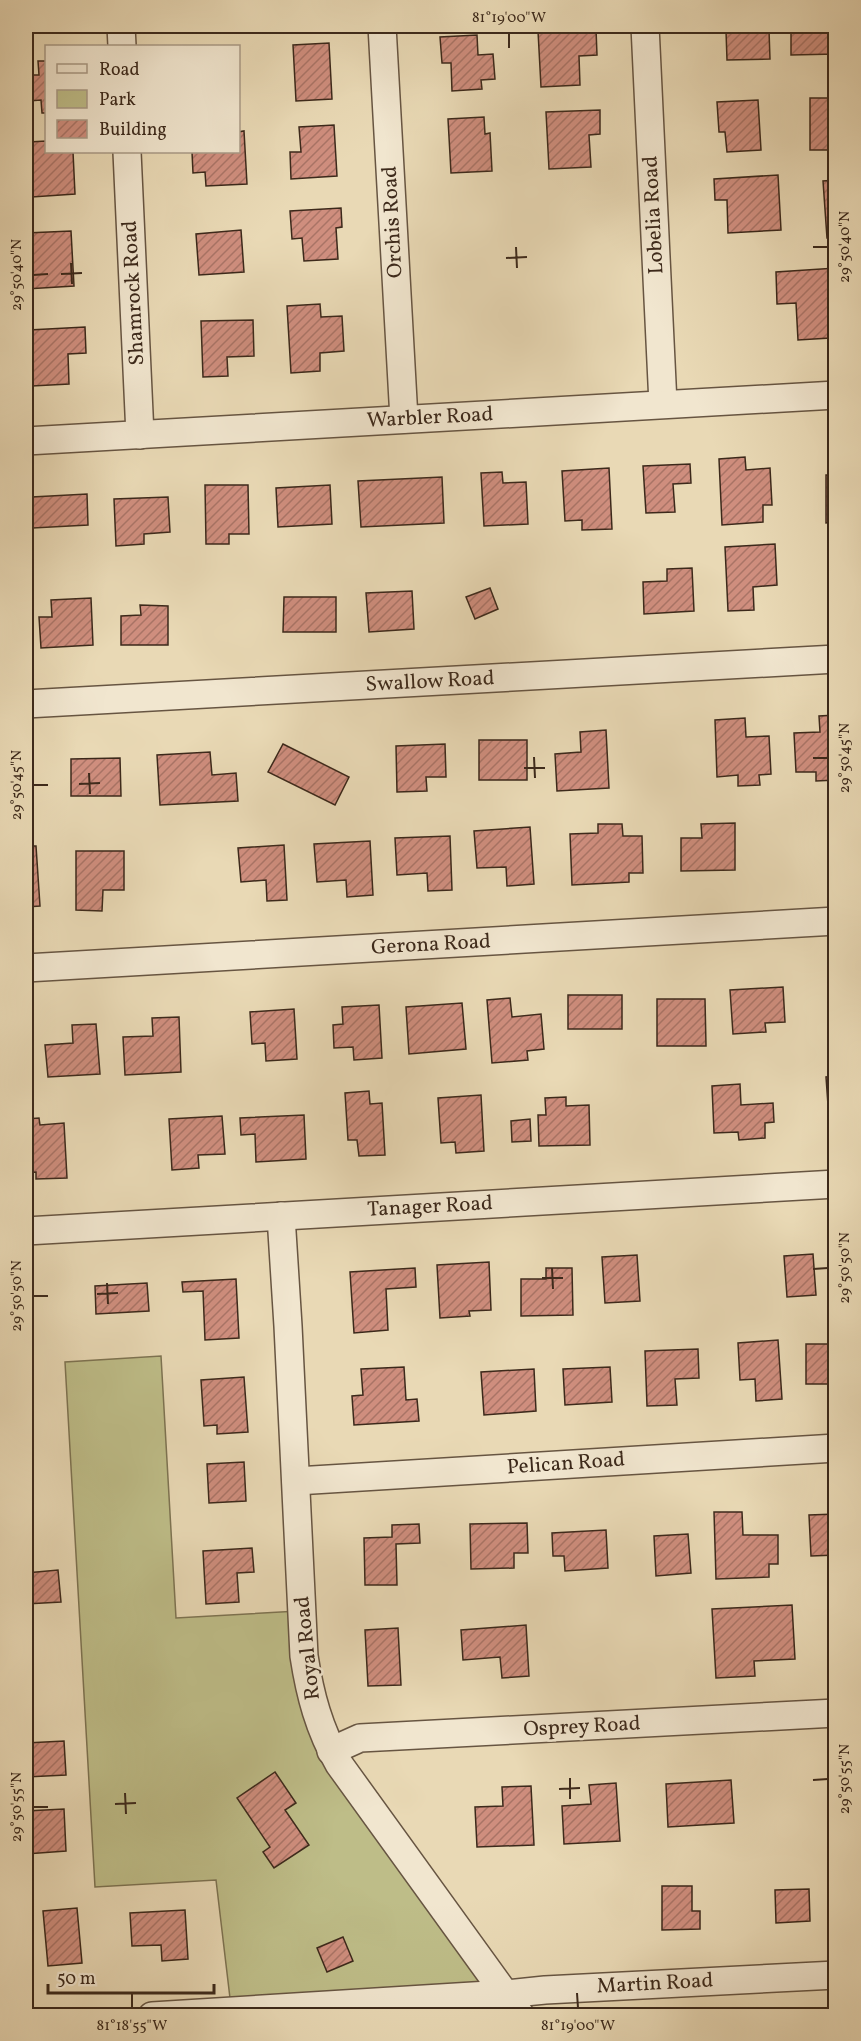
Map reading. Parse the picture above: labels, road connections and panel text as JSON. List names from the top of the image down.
{
  "streets": {
    "street": [
      "Lobelia Road",
      "Orchis Road",
      "Shamrock Road",
      "Warbler Road",
      "Swallow Road",
      "Gerona Road",
      "Tanager Road",
      "Pelican Road",
      "Royal Road",
      "Osprey Road",
      "Martin Road"
    ]
  },
  "crossings": [
    ["Lobelia Road", "Warbler Road"],
    ["Orchis Road", "Warbler Road"],
    ["Shamrock Road", "Warbler Road"],
    ["Tanager Road", "Royal Road"],
    ["Pelican Road", "Royal Road"],
    ["Royal Road", "Osprey Road"],
    ["Royal Road", "Martin Road"]
  ],
  "legend": ["Road", "Park", "Building"],
  "scale_bar": "50 m",
  "coordinates": [
    "81°19'00\"W",
    "29°50'40\"N",
    "29°50'45\"N",
    "29°50'50\"N",
    "29°50'55\"N",
    "81°18'55\"W"
  ]
}
